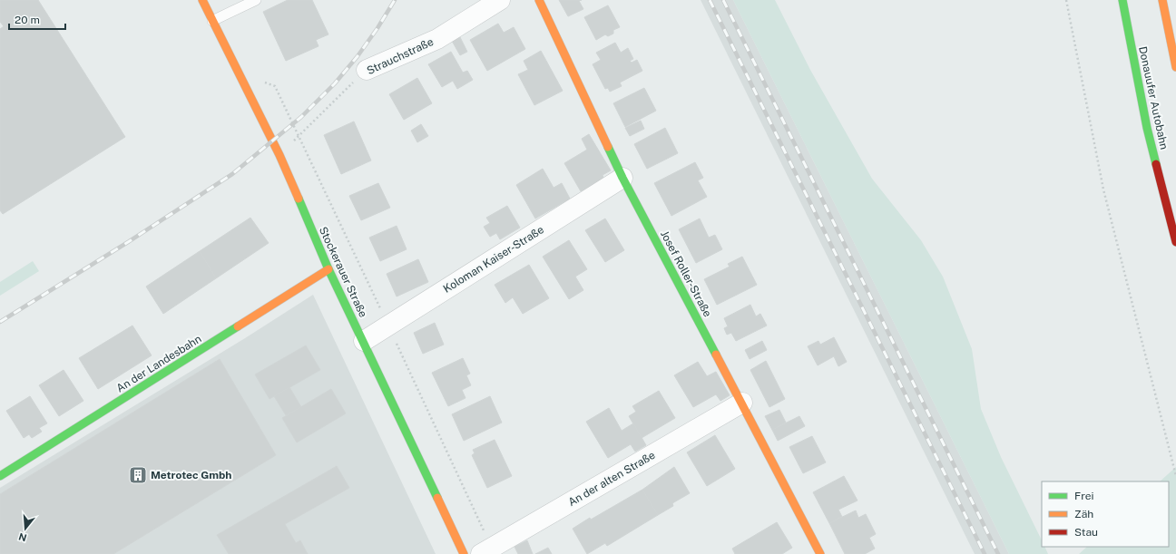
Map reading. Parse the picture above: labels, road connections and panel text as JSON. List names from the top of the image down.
{
  "streets": {
    "main road": [
      "Donauufer Autobahn",
      "Stockerauer Straße",
      "Josef Roller-Straße",
      "An der Landesbahn"
    ],
    "street": ["Strauchstraße", "Koloman Kaiser-Straße", "An der alten Straße"]
  },
  "crossings": [
    ["Strauchstraße", "Stockerauer Straße"],
    ["Koloman Kaiser-Straße", "Stockerauer Straße"],
    ["Koloman Kaiser-Straße", "Josef Roller-Straße"],
    ["Stockerauer Straße", "An der Landesbahn"],
    ["Josef Roller-Straße", "An der alten Straße"]
  ],
  "places": {
    "building": ["Metrotec Gmbh"]
  },
  "legend": ["Frei", "Zäh", "Stau"],
  "scale_bar": "20 m",
  "north": "bottom"
}
